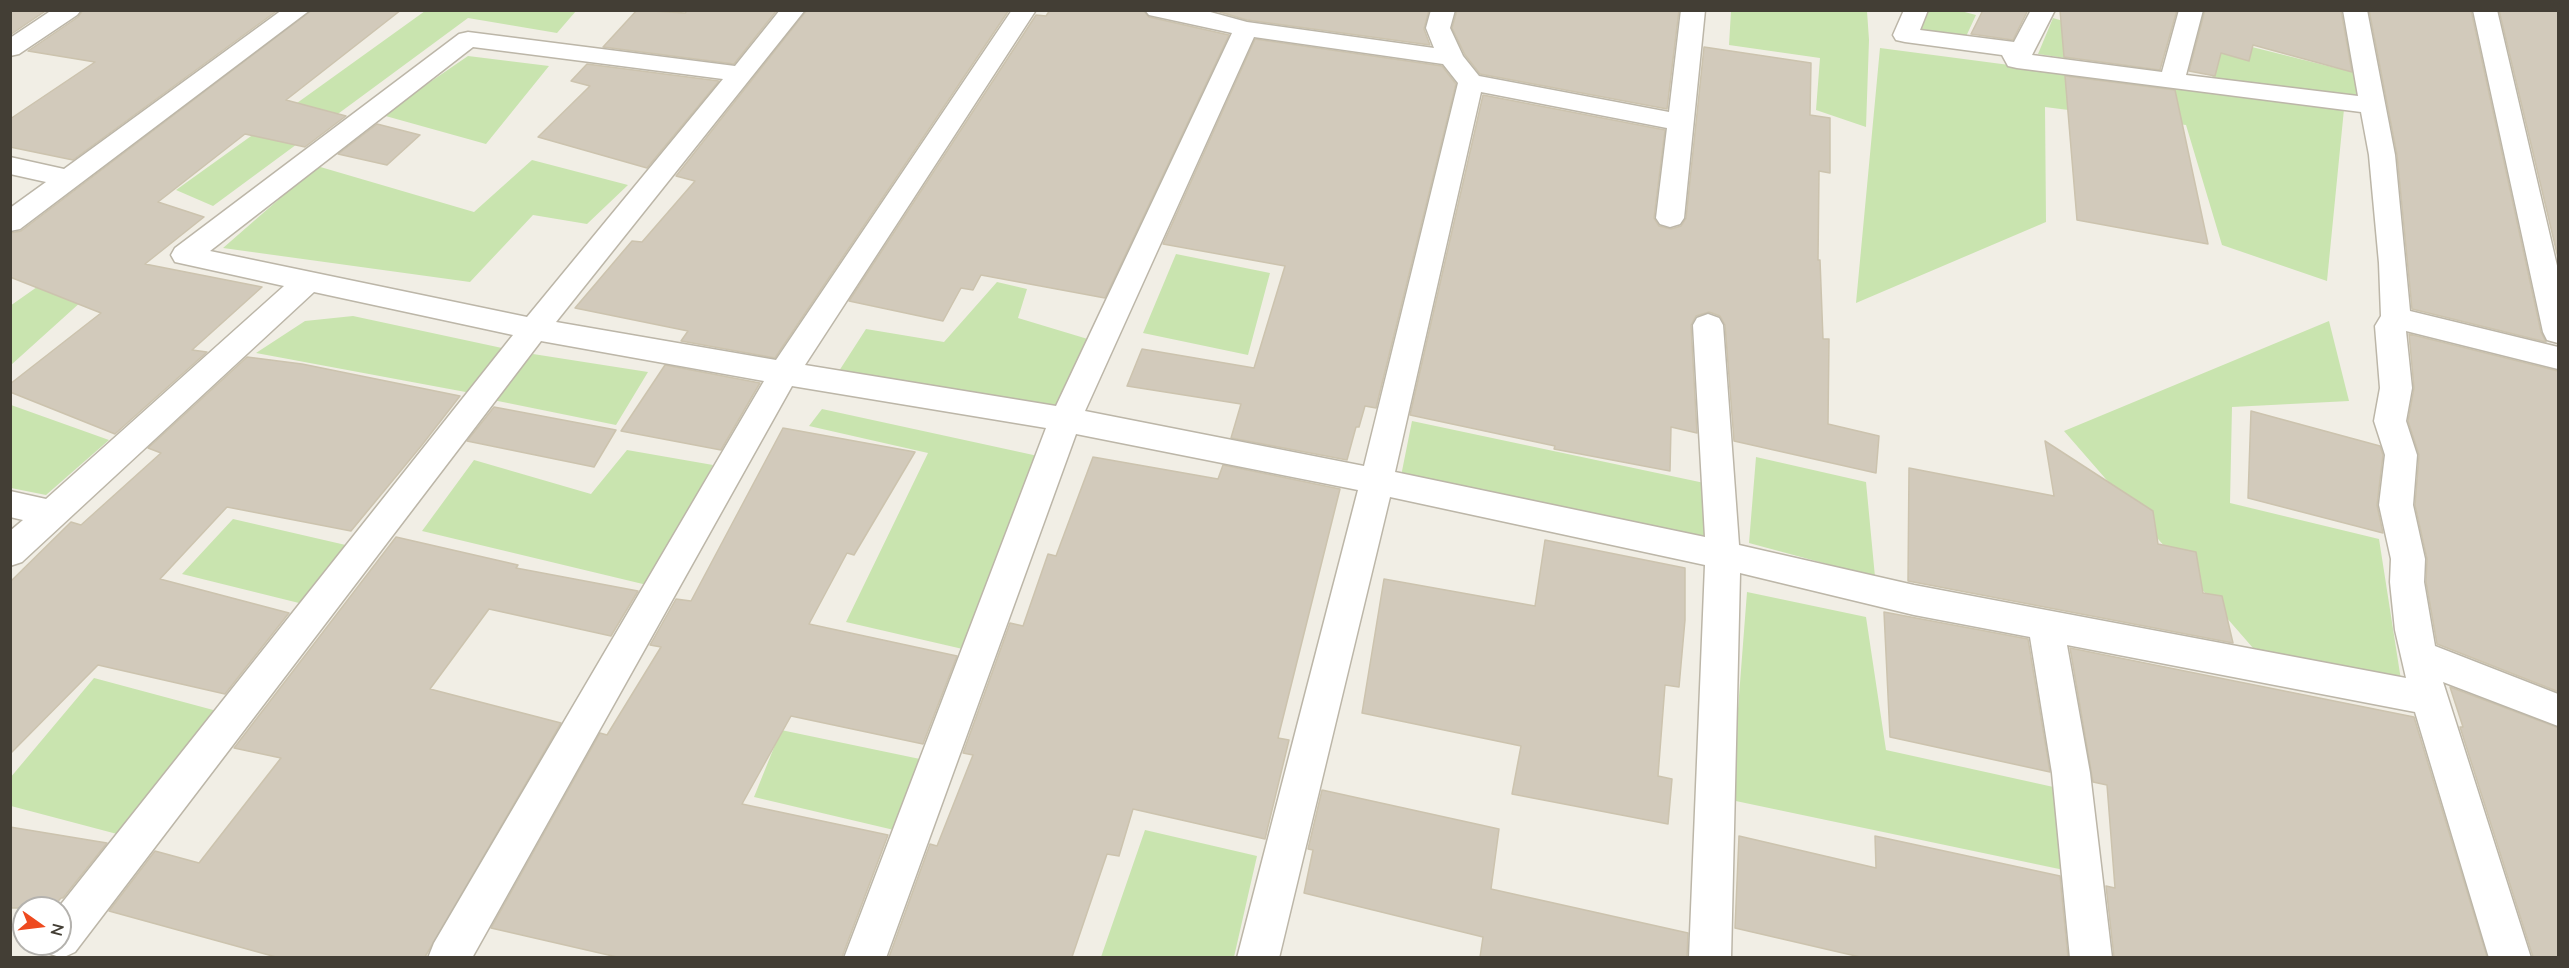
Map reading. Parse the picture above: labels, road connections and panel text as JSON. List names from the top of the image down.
{
  "north": "right"
}
